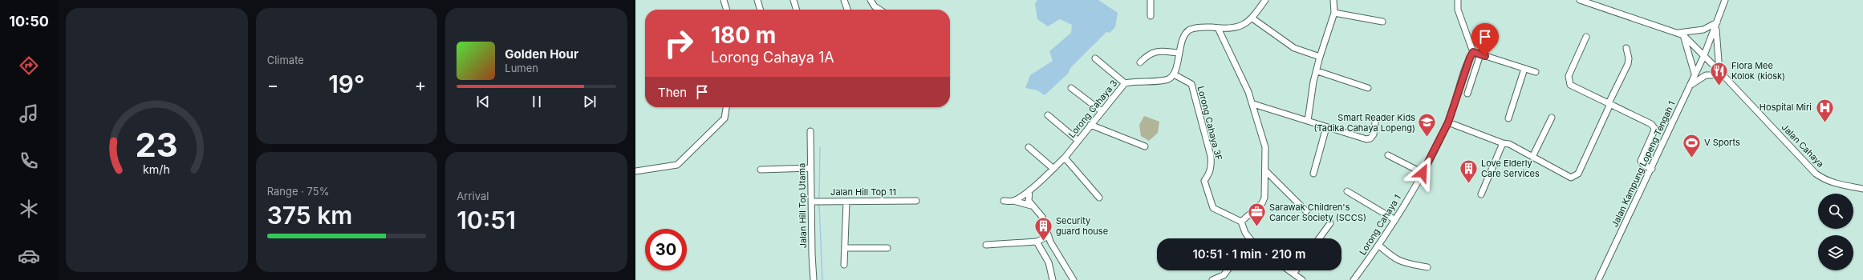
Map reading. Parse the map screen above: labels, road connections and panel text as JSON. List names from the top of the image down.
{
  "streets": {
    "street": [
      "Lorong Cahaya 3",
      "Lorong Cahaya 3F",
      "Jalan Cahaya",
      "Jalan Kampung Lopeng Tengah 1",
      "Jalan Hill Top 11",
      "Jalan Hill Top Utama",
      "Lorong Cahaya 1"
    ]
  },
  "crossings": [
    ["Lorong Cahaya 3", "Lorong Cahaya 3F"],
    ["Jalan Cahaya", "Jalan Kampung Lopeng Tengah 1"],
    ["Jalan Hill Top 11", "Jalan Hill Top Utama"]
  ],
  "places": {
    "restaurant": ["Flora Mee Kolok (kiosk)"],
    "hospital": ["Hospital Miri"],
    "school or university": ["Smart Reader Kids (Tadika Cahaya Lopeng)"],
    "sports": ["V Sports"],
    "building": ["Love Elderly Care Services", "Security guard house"],
    "office": ["Sarawak Children's Cancer Society (SCCS)"]
  },
  "page": {
    "tabs": "10:50",
    "tile": [
      "Climate",
      ["Range · 75%", "375 km"],
      ["Arrival", "10:51"]
    ],
    "turn": ["180 m", "Lorong Cahaya 1A"],
    "song": ["Golden Hour", "Lumen"],
    "heat": ["−", "19°", "+"],
    "then": "Then",
    "limit": "30",
    "trip": "10:51 · 1 min · 210 m",
    "gauge": ["23", "km/h"]
  }
}
